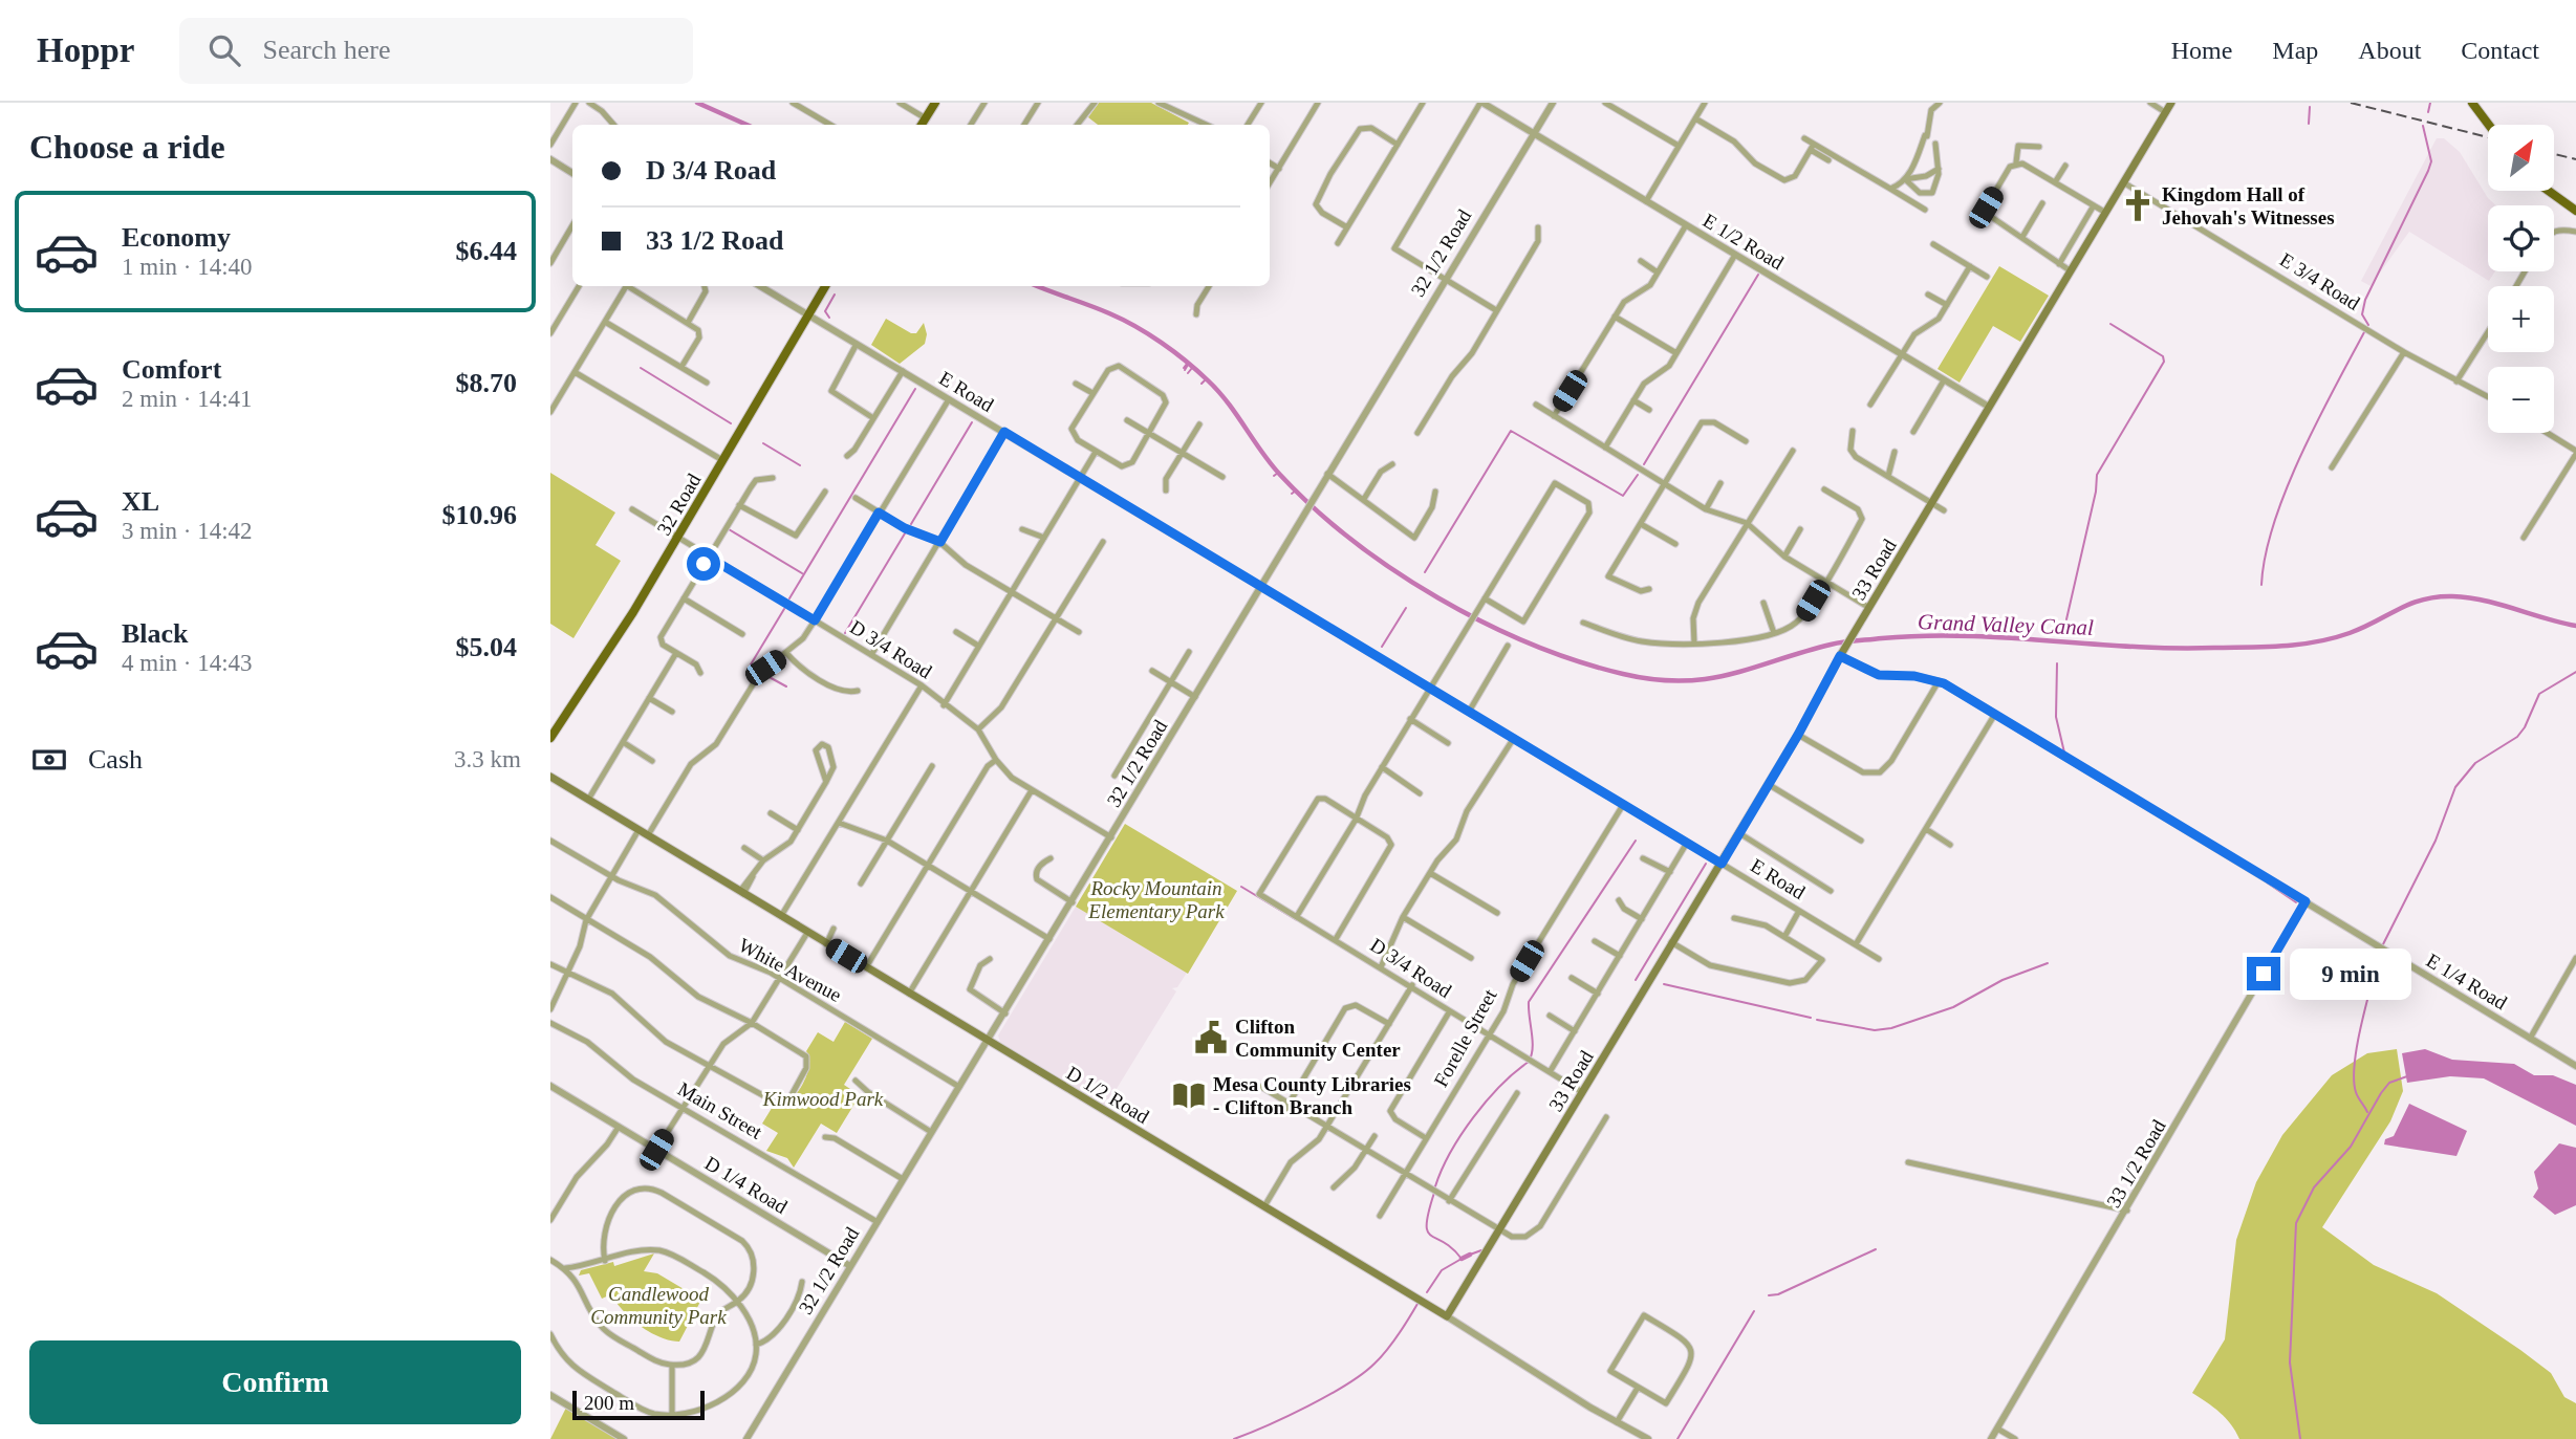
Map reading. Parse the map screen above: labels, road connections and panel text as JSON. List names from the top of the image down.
{
  "streets": {
    "main road": ["32 Road", "33 Road", "D 1/2 Road"],
    "street": [
      "E 1/2 Road",
      "32 1/2 Road",
      "E 3/4 Road",
      "E Road",
      "D 3/4 Road",
      "White Avenue",
      "E 1/4 Road",
      "Forelle Street",
      "Main Street",
      "33 1/2 Road",
      "D 1/4 Road"
    ]
  },
  "crossings": [
    ["E 1/2 Road", "32 1/2 Road"],
    ["E 1/2 Road", "33 Road"],
    ["32 1/2 Road", "E Road"],
    ["32 1/2 Road", "D 3/4 Road"],
    ["32 1/2 Road", "White Avenue"],
    ["32 1/2 Road", "D 1/2 Road"],
    ["32 1/2 Road", "Main Street"],
    ["32 1/2 Road", "D 1/4 Road"],
    ["E 3/4 Road", "33 Road"],
    ["E Road", "32 Road"],
    ["E Road", "33 Road"],
    ["E Road", "Forelle Street"],
    ["32 Road", "D 3/4 Road"],
    ["33 Road", "D 3/4 Road"],
    ["33 Road", "E 1/4 Road"],
    ["33 Road", "D 1/2 Road"],
    ["D 3/4 Road", "Forelle Street"],
    ["E 1/4 Road", "33 1/2 Road"]
  ],
  "water": ["Grand Valley Canal"],
  "parks": ["Rocky Mountain Elementary Park", "Kimwood Park", "Candlewood Community Park"],
  "places": {
    "church": ["Kingdom Hall of Jehovah's Witnesses"],
    "public building": ["Clifton Community Center"],
    "library": ["Mesa County Libraries - Clifton Branch"]
  },
  "scale_bar": "200 m",
  "north": "top right",
  "page": {
    "header": "Hoppr",
    "search": "Search here",
    "nav": [
      "Home",
      "Map",
      "About",
      "Contact"
    ],
    "heading": "Choose a ride",
    "map_buttons": ["+", "−"],
    "banner": ["D 3/4 Road", "33 1/2 Road"],
    "list": [
      {
        "name": "Economy",
        "note": "1 min · 14:40",
        "value": "$6.44"
      },
      {
        "name": "Comfort",
        "note": "2 min · 14:41",
        "value": "$8.70"
      },
      {
        "name": "XL",
        "note": "3 min · 14:42",
        "value": "$10.96"
      },
      {
        "name": "Black",
        "note": "4 min · 14:43",
        "value": "$5.04"
      }
    ],
    "pay": ["Cash", "3.3 km"],
    "bubble": "9 min",
    "buttons": "Confirm",
    "scale": "200 m"
  }
}
